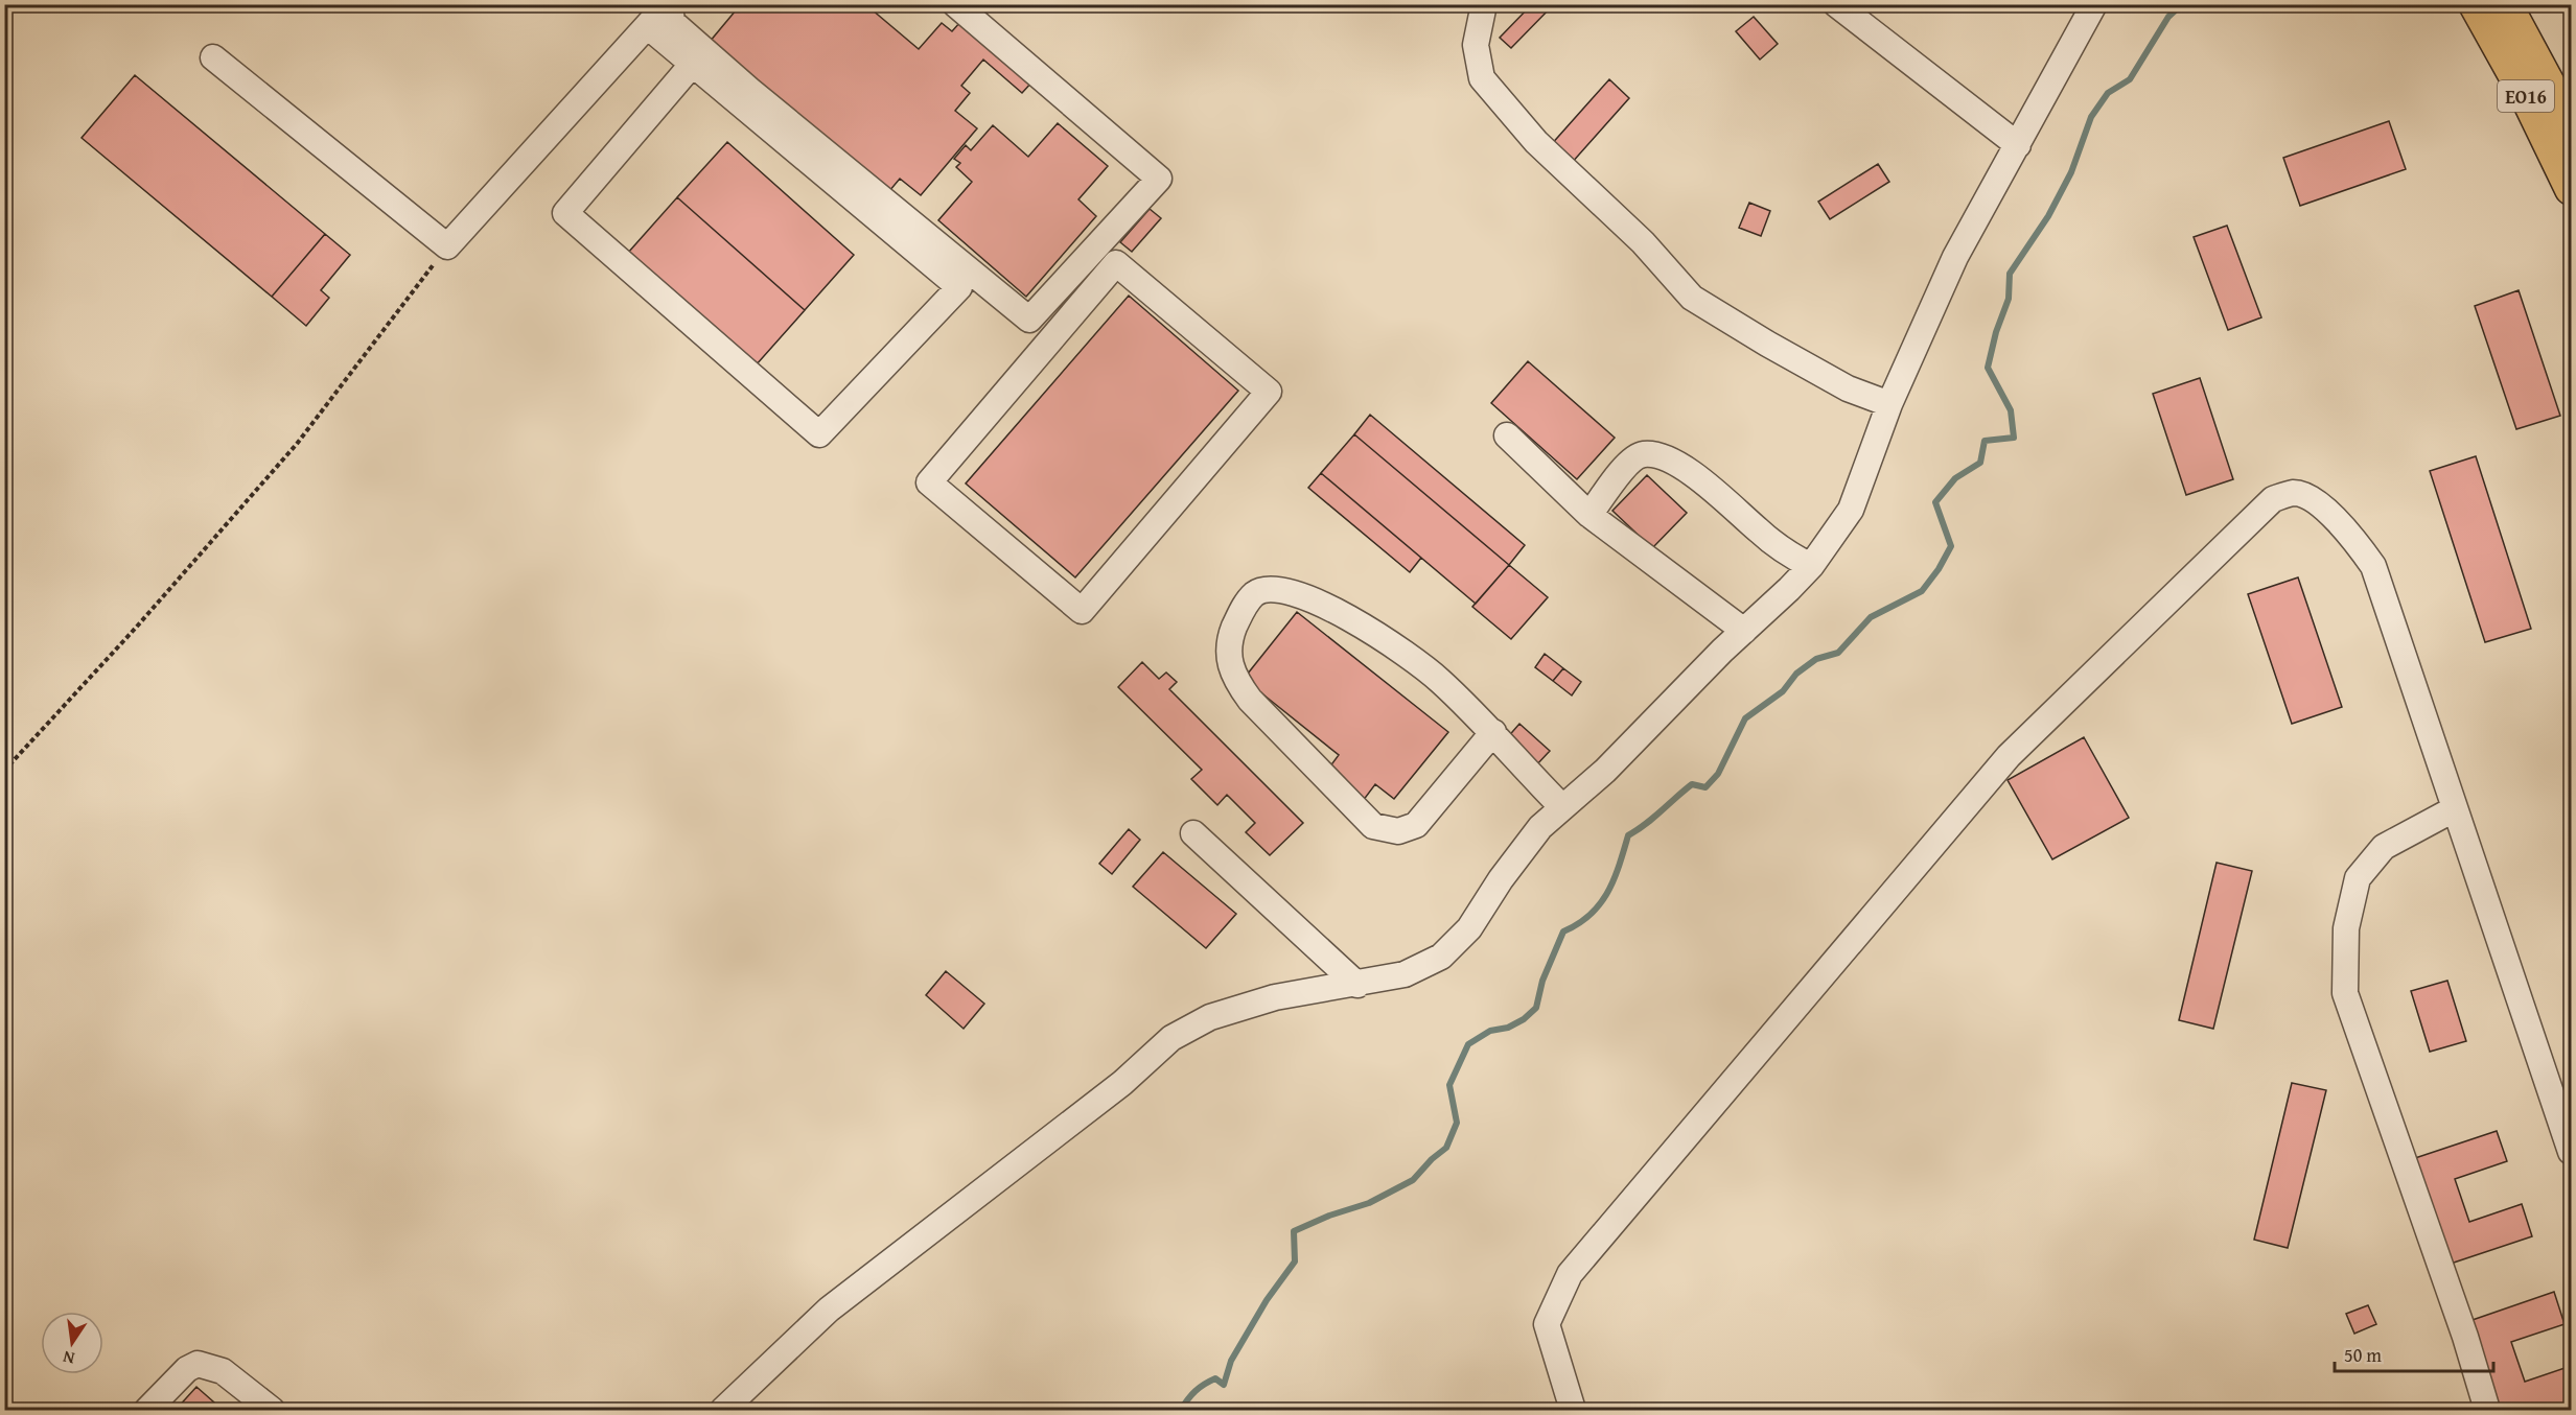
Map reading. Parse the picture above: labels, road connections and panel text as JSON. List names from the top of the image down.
{
  "streets": {
    "main road": ["ΕΟ16"]
  },
  "scale_bar": "50 m",
  "north": "bottom"
}
